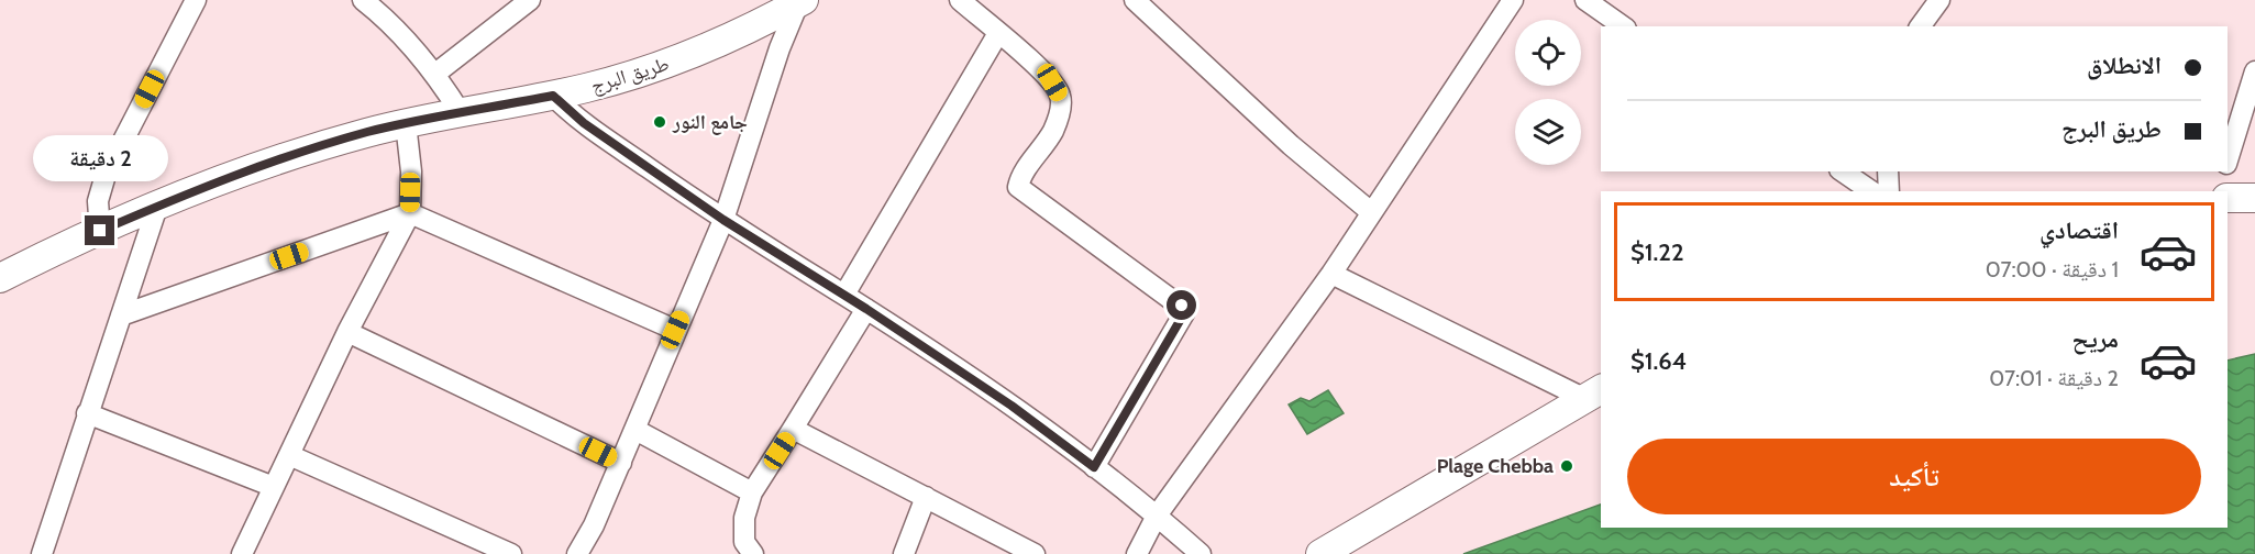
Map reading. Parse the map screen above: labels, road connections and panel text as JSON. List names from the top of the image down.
{
  "streets": {
    "street": ["طريق البرج"]
  },
  "places": ["جامع النور", "Plage Chebba"],
  "page": {
    "banner": ["الانطلاق", "طريق البرج"],
    "bubble": "2 دقيقة",
    "list": [
      {
        "name": "اقتصادي",
        "note": "1 دقيقة · 07:00",
        "value": "$1.22"
      },
      {
        "name": "مريح",
        "note": "2 دقيقة · 07:01",
        "value": "$1.64"
      }
    ],
    "buttons": "تأكيد"
  }
}
